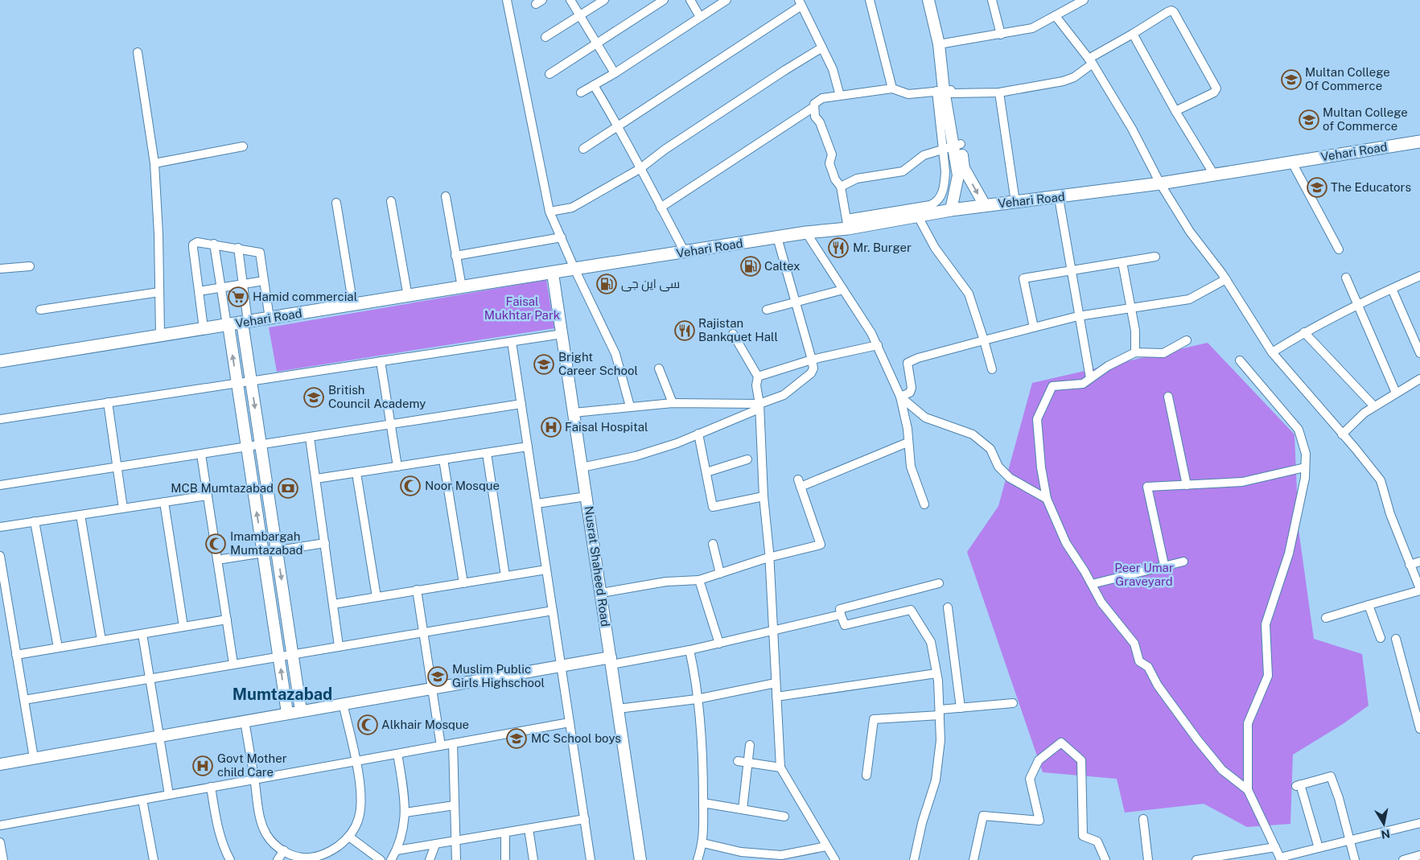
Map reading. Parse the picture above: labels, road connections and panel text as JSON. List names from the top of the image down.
{
  "streets": {
    "main road": ["Vehari Road"],
    "street": ["Nusrat Shaheed Road"]
  },
  "crossings": [
    ["Vehari Road", "Nusrat Shaheed Road"]
  ],
  "districts": ["Mumtazabad"],
  "parks": ["Faisal Mukhtar Park", "Peer Umar Graveyard"],
  "places": {
    "school or university": [
      "Multan College Of Commerce",
      "Multan College of Commerce",
      "The Educators",
      "Bright Career School",
      "British Council Academy",
      "Muslim Public Girls Highschool",
      "MC School boys"
    ],
    "restaurant": ["Mr. Burger", "Rajistan Bankquet Hall"],
    "fuel station": ["Caltex", "سی این جی"],
    "supermarket": ["Hamid commercial"],
    "hospital": ["Faisal Hospital", "Govt Mother child Care"],
    "mosque": ["Noor Mosque", "Imambargah Mumtazabad", "Alkhair Mosque"],
    "bank": ["MCB Mumtazabad"]
  },
  "north": "bottom"
}
